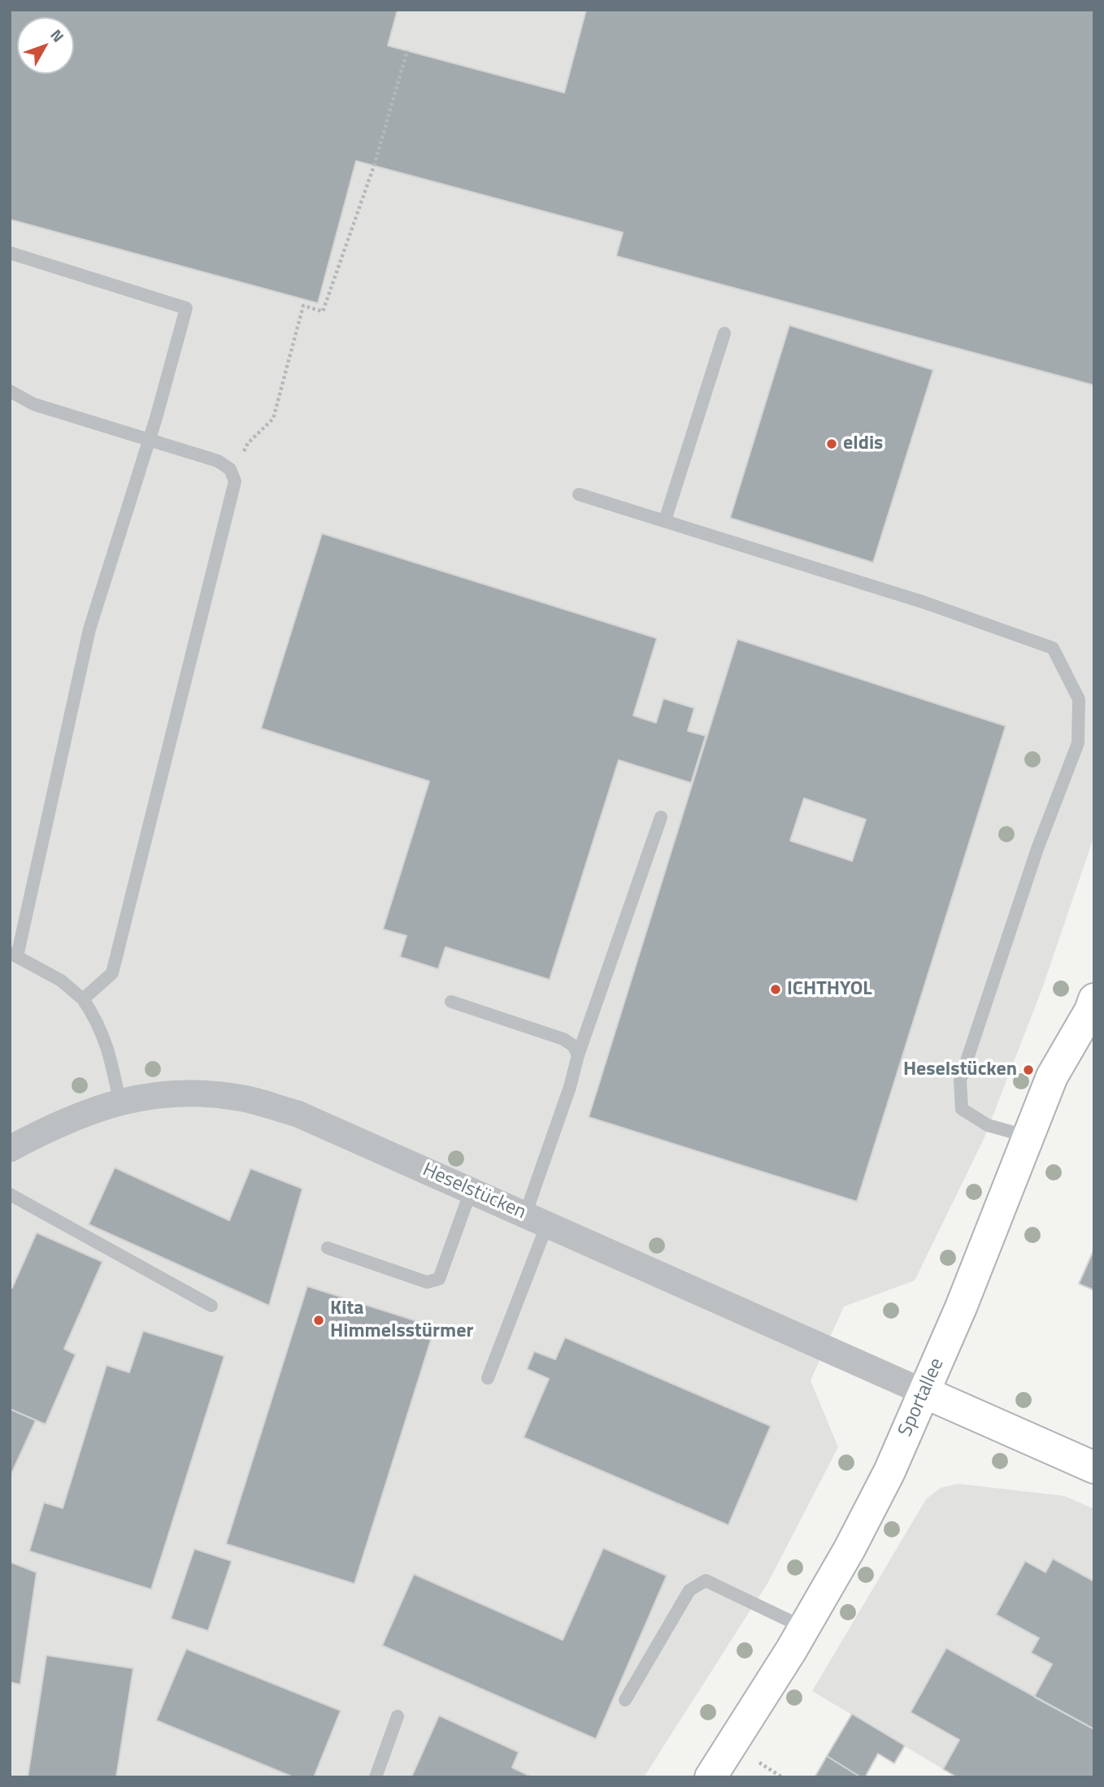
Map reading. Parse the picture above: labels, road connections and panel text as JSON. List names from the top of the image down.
{
  "streets": {
    "street": ["Heselstücken", "Sportallee"]
  },
  "crossings": [
    ["Heselstücken", "Sportallee"]
  ],
  "places": [
    "eldis",
    "ICHTHYOL",
    "Heselstücken",
    "Kita Himmelsstürmer"
  ],
  "north": "top right"
}
